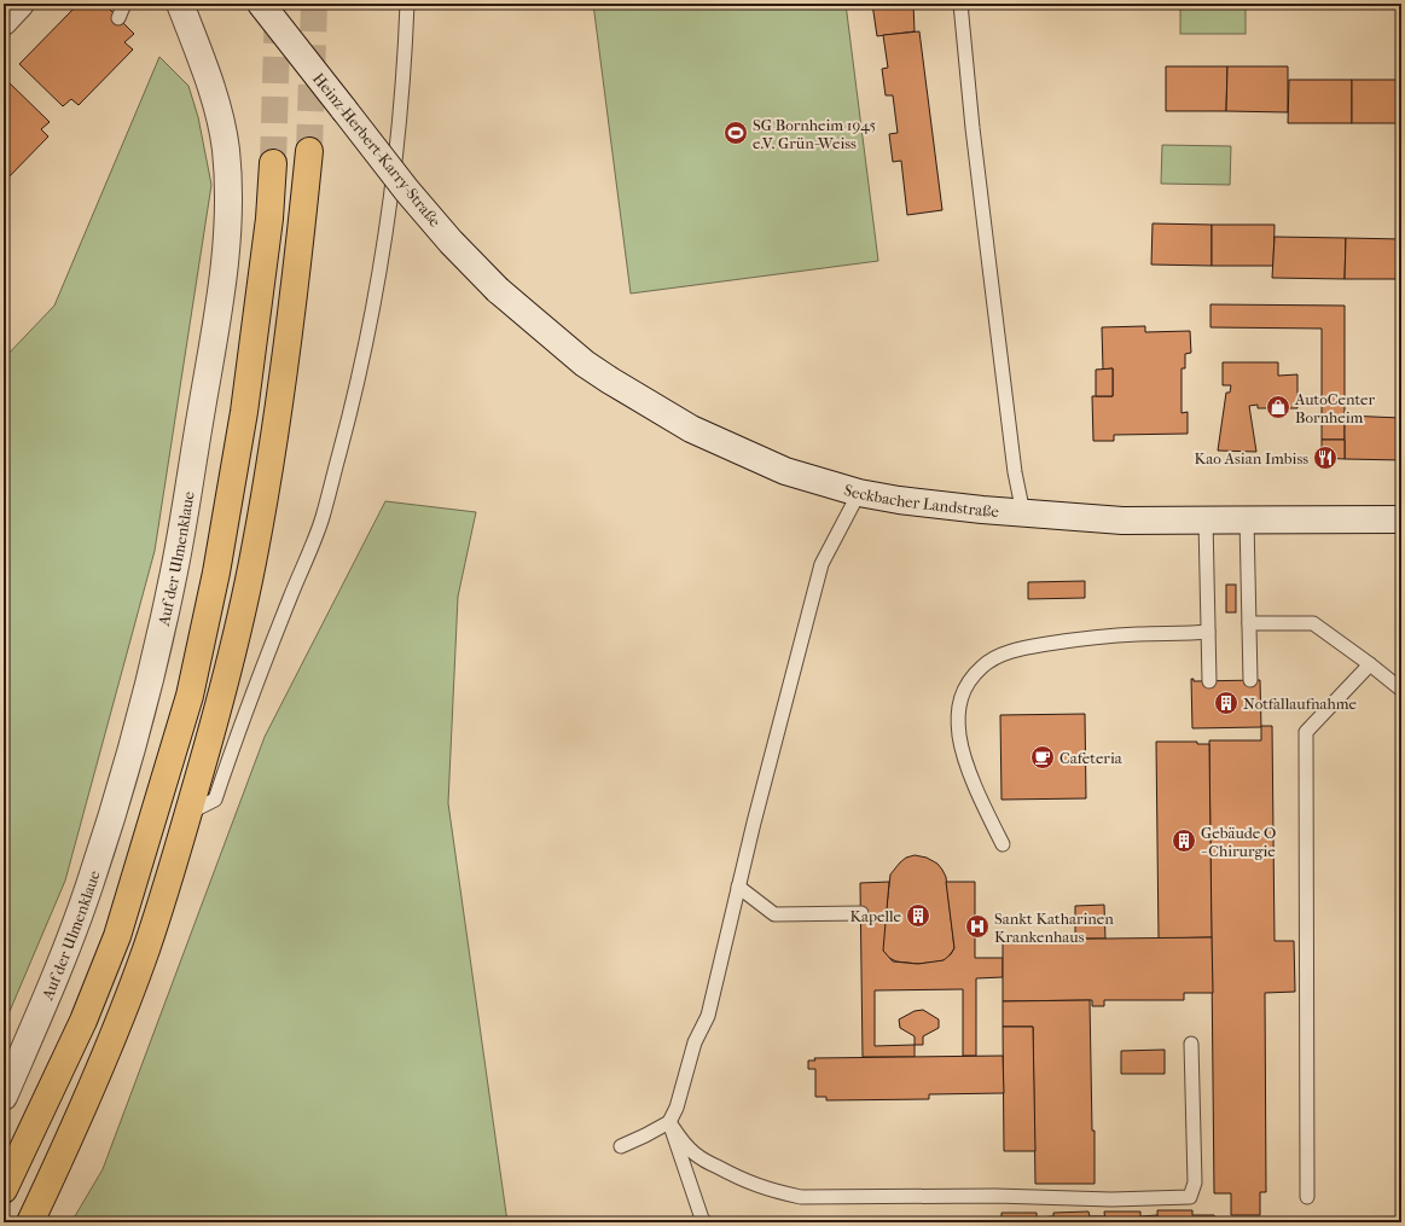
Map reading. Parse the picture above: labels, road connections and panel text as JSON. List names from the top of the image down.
{
  "streets": {
    "main road": ["Heinz-Herbert-Karry-Straße", "Seckbacher Landstraße", "Auf der Ulmenklaue"]
  },
  "crossings": [
    ["Heinz-Herbert-Karry-Straße", "Seckbacher Landstraße"]
  ],
  "places": {
    "sports": ["SG Bornheim 1945 e.V. Grün-Weiss"],
    "shop": ["AutoCenter Bornheim"],
    "restaurant": ["Kao Asian Imbiss"],
    "building": ["Notfallaufnahme", "Gebäude O - Chirurgie", "Kapelle"],
    "cafe": ["Cafeteria"],
    "hospital": ["Sankt Katharinen Krankenhaus"]
  }
}
